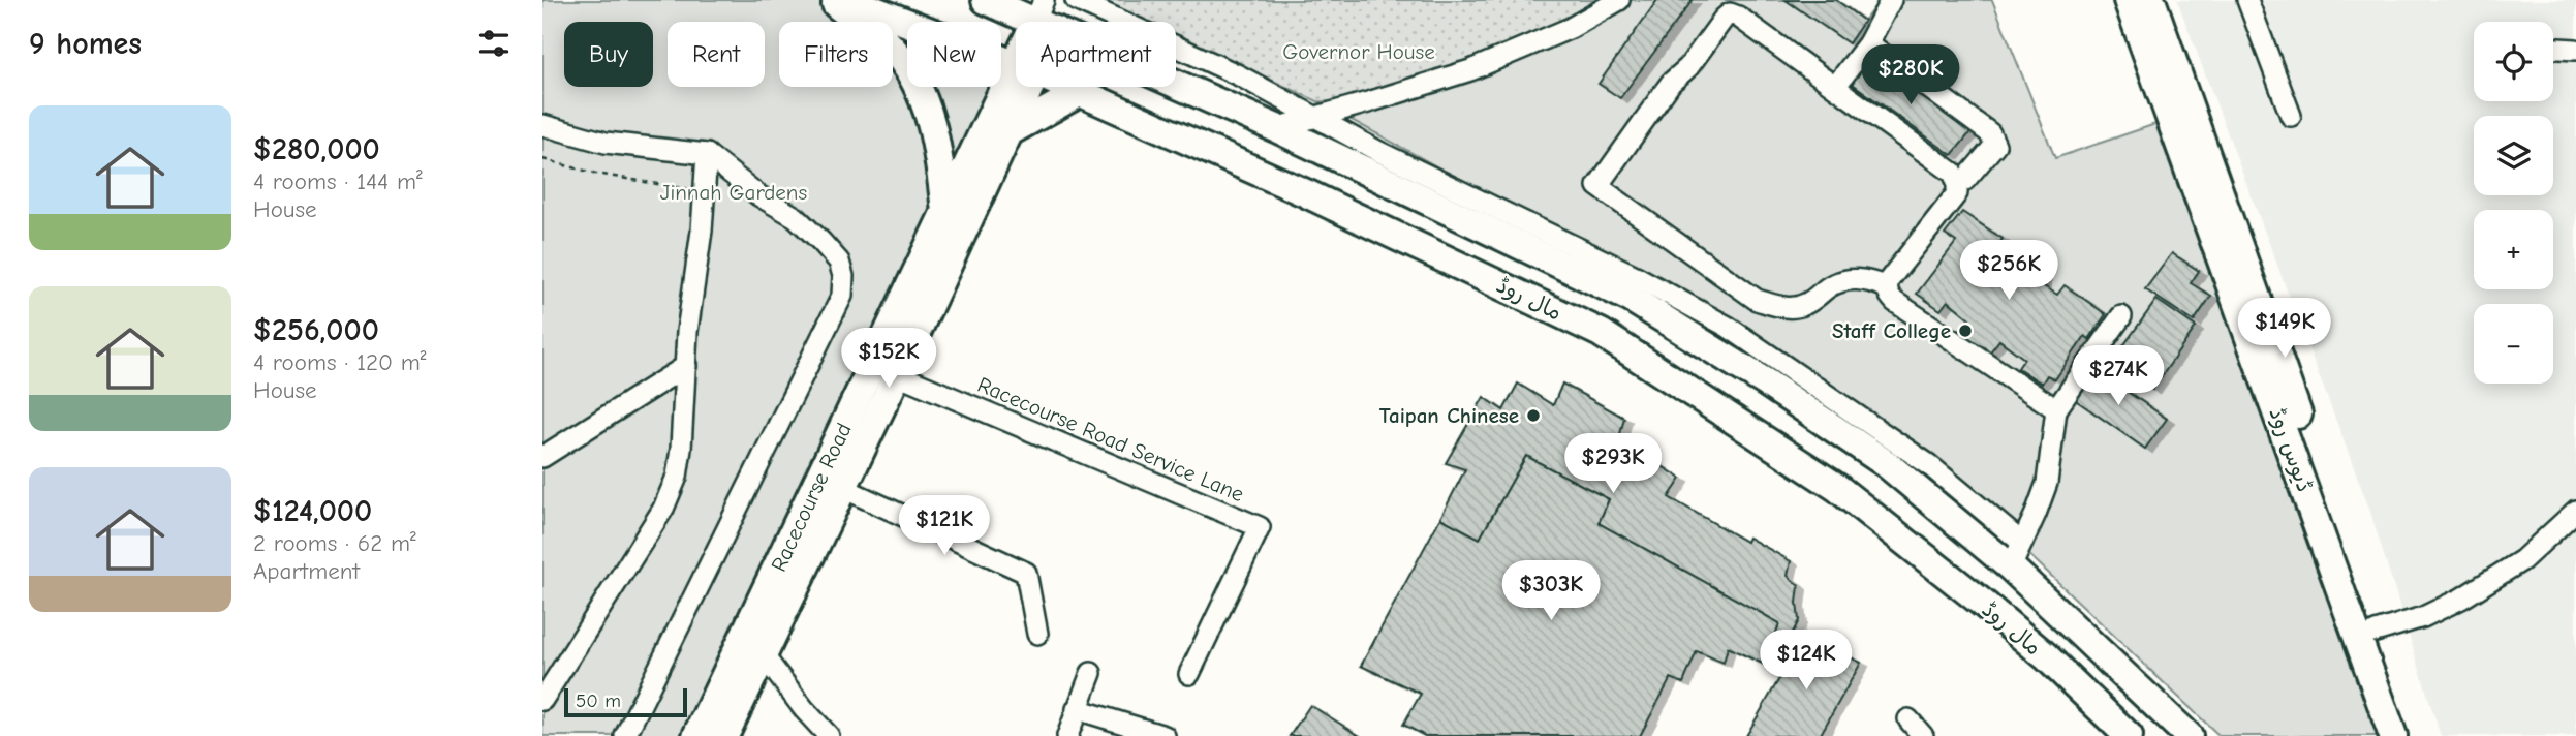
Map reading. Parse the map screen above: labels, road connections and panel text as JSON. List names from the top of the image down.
{
  "streets": {
    "main road": ["مال روڈ", "ڈیوس روڈ", "Racecourse Road"],
    "street": ["Racecourse Road Service Lane"]
  },
  "crossings": [
    ["Racecourse Road Service Lane", "Racecourse Road"]
  ],
  "parks": ["Governor House", "Jinnah Gardens"],
  "places": ["Staff College", "Taipan Chinese"],
  "scale_bar": "50 m",
  "page": {
    "heading": "9 homes",
    "map_buttons": ["+", "−"],
    "chip": [
      "Buy",
      "Rent",
      "Filters",
      "New",
      "Apartment"
    ],
    "price": [
      "$280K",
      "$256K",
      "$149K",
      "$152K",
      "$274K",
      "$293K",
      "$121K",
      "$303K",
      "$124K"
    ],
    "list": [
      {
        "name": "$280,000",
        "note": "4 rooms · 144 m² · House"
      },
      {
        "name": "$256,000",
        "note": "4 rooms · 120 m² · House"
      },
      {
        "name": "$124,000",
        "note": "2 rooms · 62 m² · Apartment"
      }
    ],
    "scale": "50 m"
  }
}
